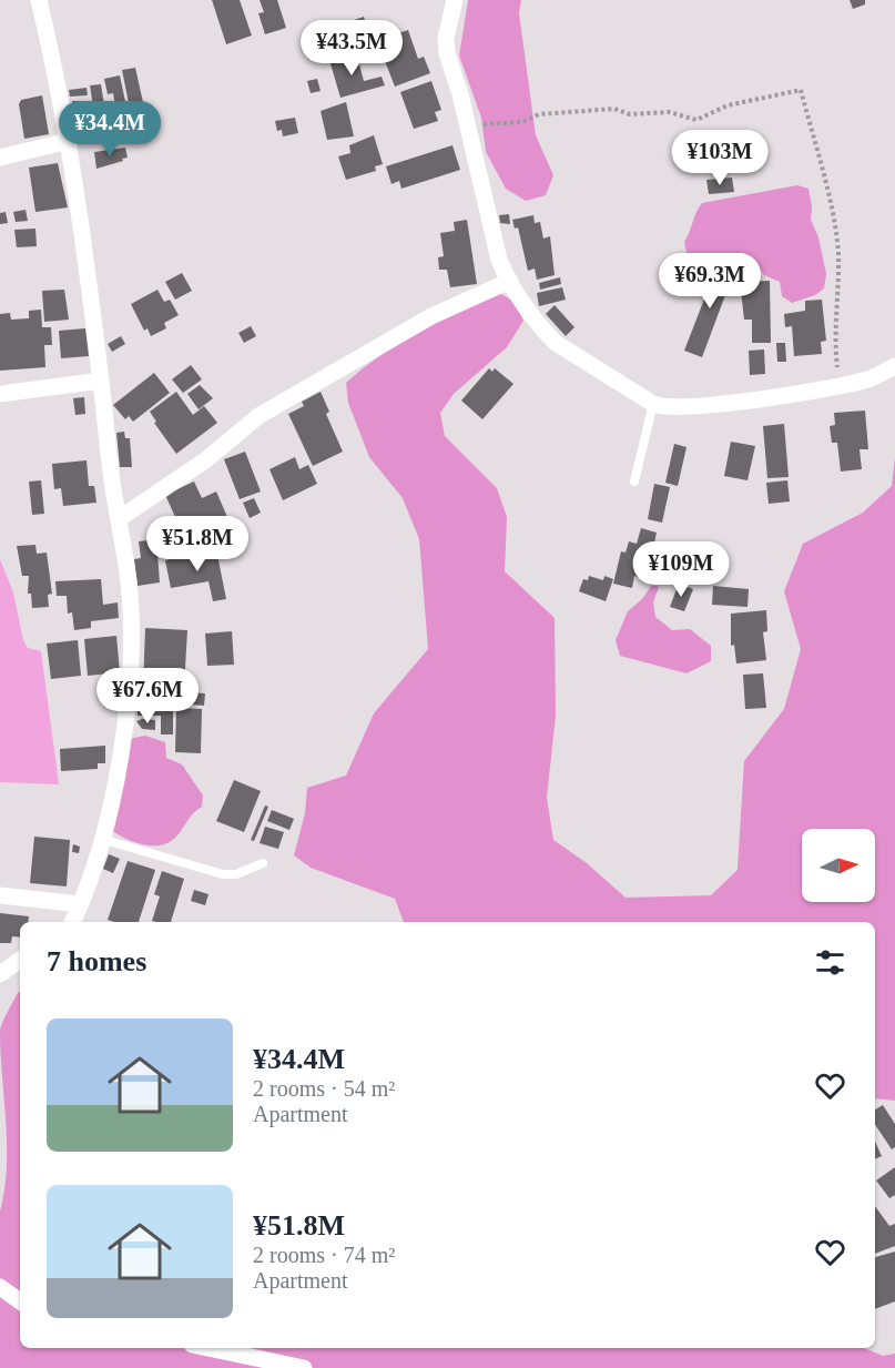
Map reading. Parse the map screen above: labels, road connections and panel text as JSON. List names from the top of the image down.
{
  "north": "right",
  "page": {
    "price": [
      "¥43.5M",
      "¥34.4M",
      "¥103M",
      "¥69.3M",
      "¥51.8M",
      "¥109M",
      "¥67.6M"
    ],
    "heading": "7 homes",
    "list": [
      {
        "name": "¥34.4M",
        "note": "2 rooms · 54 m² · Apartment"
      },
      {
        "name": "¥51.8M",
        "note": "2 rooms · 74 m² · Apartment"
      }
    ]
  }
}
